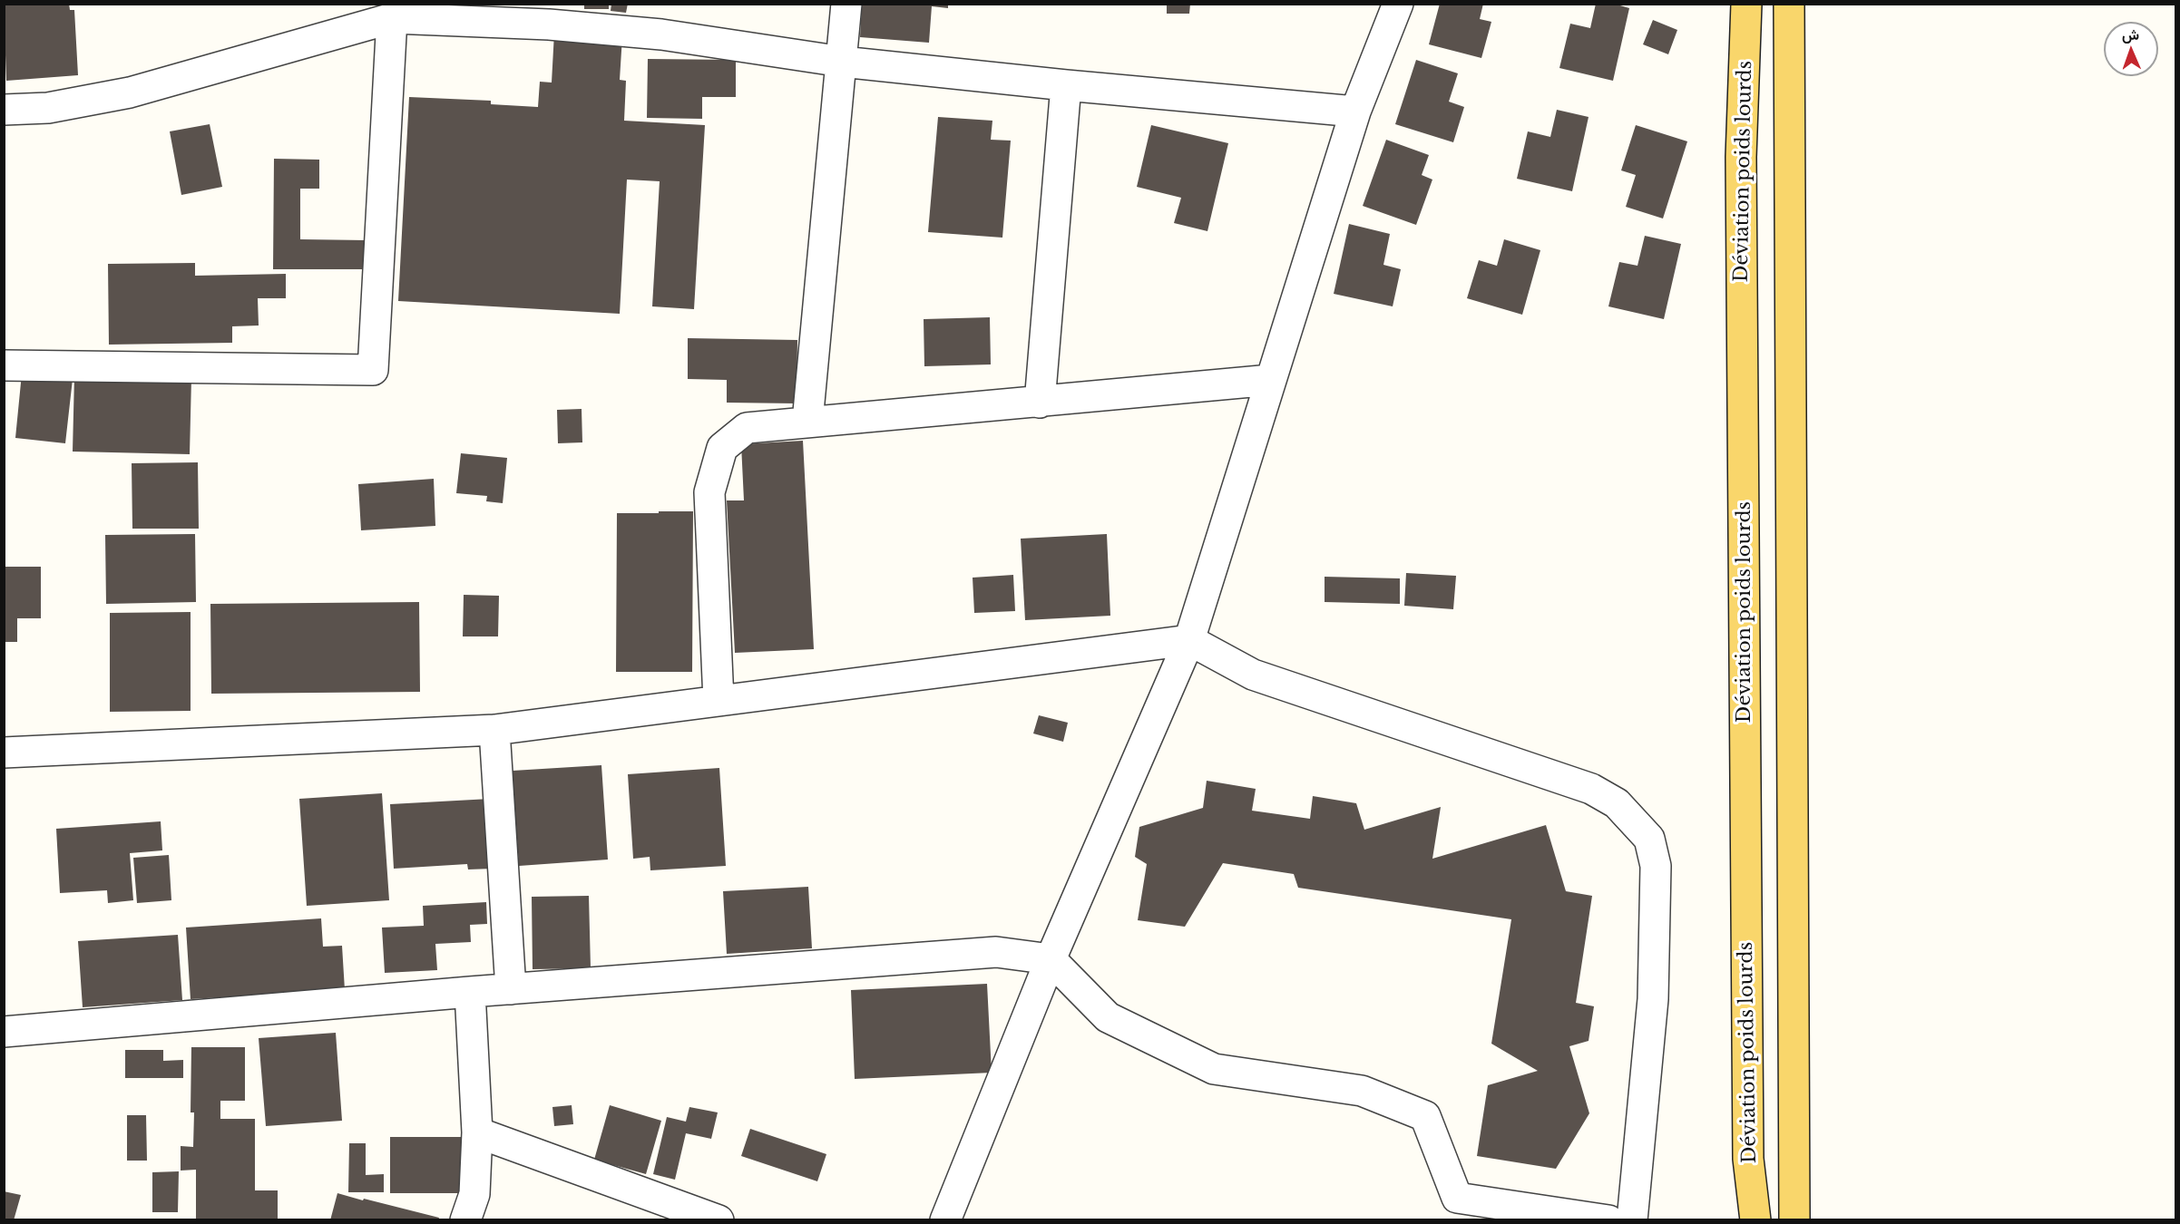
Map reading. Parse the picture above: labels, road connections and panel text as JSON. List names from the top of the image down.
{
  "streets": {
    "main road": ["Déviation poids lourds"]
  },
  "north": "top"
}
